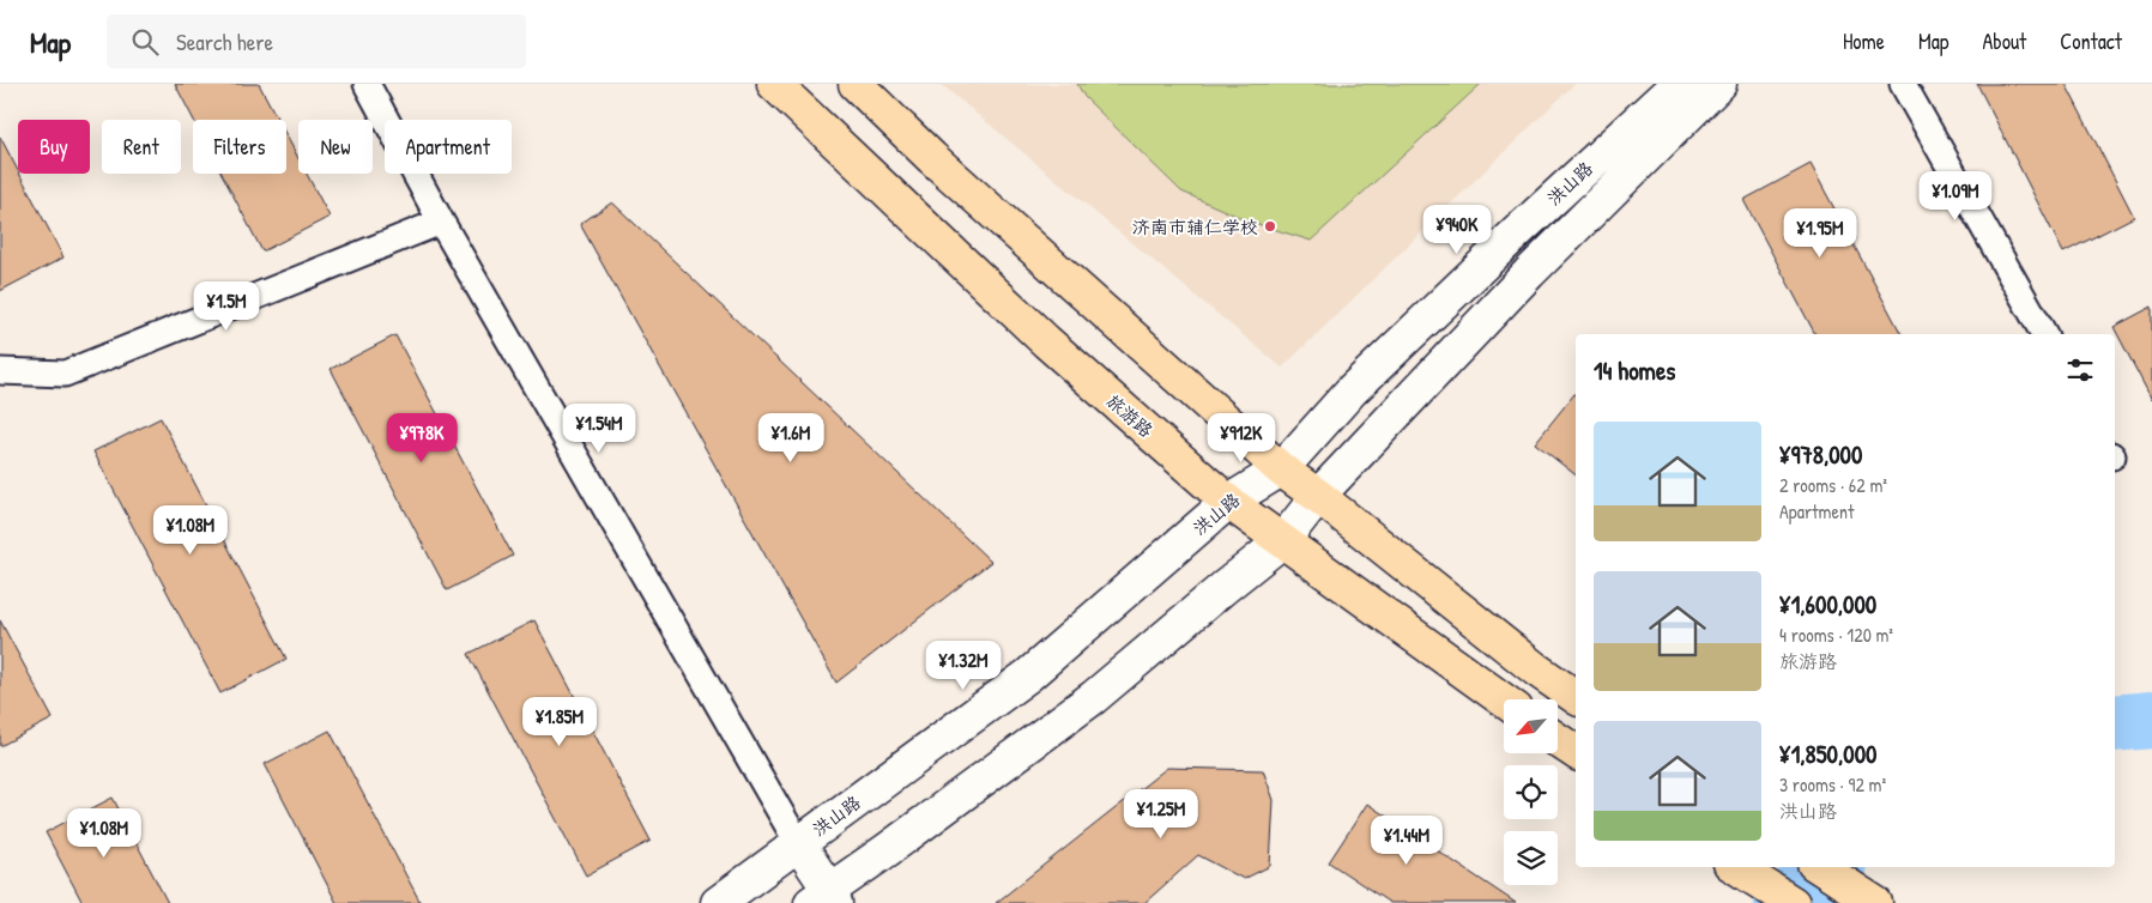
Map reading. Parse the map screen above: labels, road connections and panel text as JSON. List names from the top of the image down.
{
  "streets": {
    "main road": ["洪山路", "旅游路"]
  },
  "crossings": [
    ["洪山路", "旅游路"]
  ],
  "places": ["济南市辅仁学校"],
  "north": "bottom left",
  "page": {
    "header": "Map",
    "search": "Search here",
    "nav": [
      "Home",
      "Map",
      "About",
      "Contact"
    ],
    "chip": [
      "Buy",
      "Rent",
      "Filters",
      "New",
      "Apartment"
    ],
    "price": [
      "¥1.09M",
      "¥940K",
      "¥1.95M",
      "¥1.5M",
      "¥1.54M",
      "¥978K",
      "¥1.6M",
      "¥912K",
      "¥1.08M",
      "¥1.32M",
      "¥1.85M",
      "¥1.25M",
      "¥1.08M",
      "¥1.44M"
    ],
    "heading": "14 homes",
    "list": [
      {
        "name": "¥978,000",
        "note": "2 rooms · 62 m² · Apartment"
      },
      {
        "name": "¥1,600,000",
        "note": "4 rooms · 120 m² · 旅游路"
      },
      {
        "name": "¥1,850,000",
        "note": "3 rooms · 92 m² · 洪山路"
      }
    ]
  }
}
